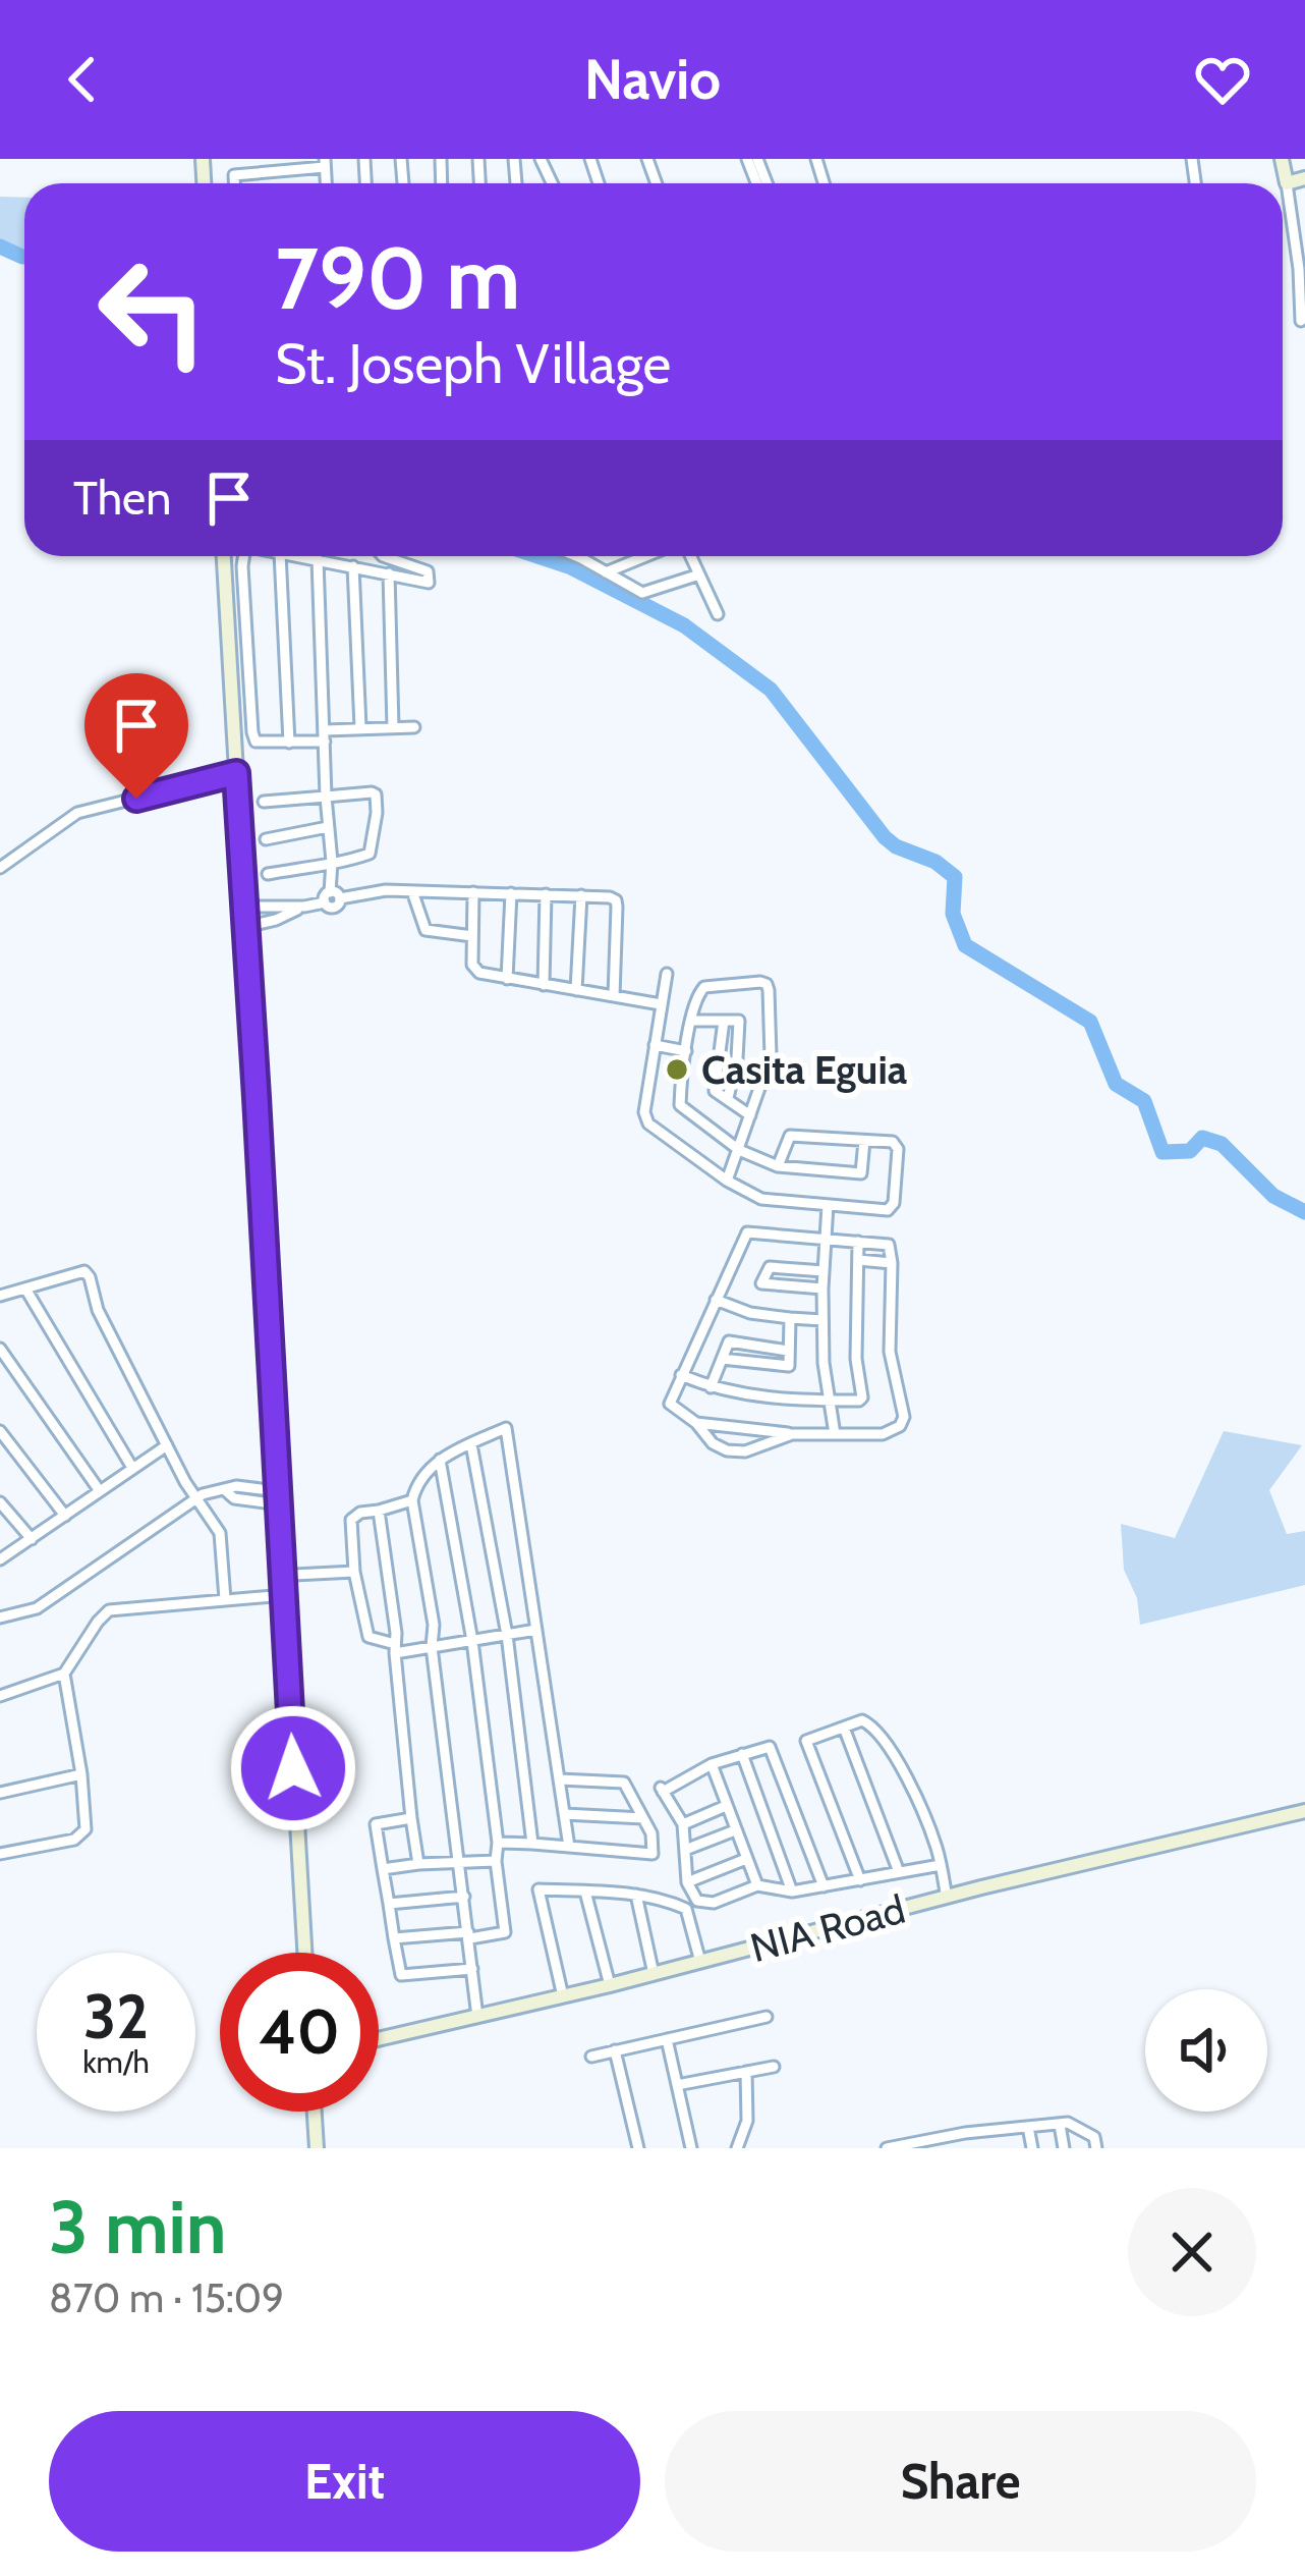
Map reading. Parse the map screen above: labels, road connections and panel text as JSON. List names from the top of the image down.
{
  "streets": {
    "street": ["NIA Road"]
  },
  "places": ["Casita Eguia"],
  "page": {
    "header": "Navio",
    "turn": ["790 m", "St. Joseph Village"],
    "then": "Then",
    "speed": "32 km/h",
    "limit": "40",
    "heading": ["3 min", "870 m · 15:09"],
    "buttons": ["Exit", "Share"]
  }
}
